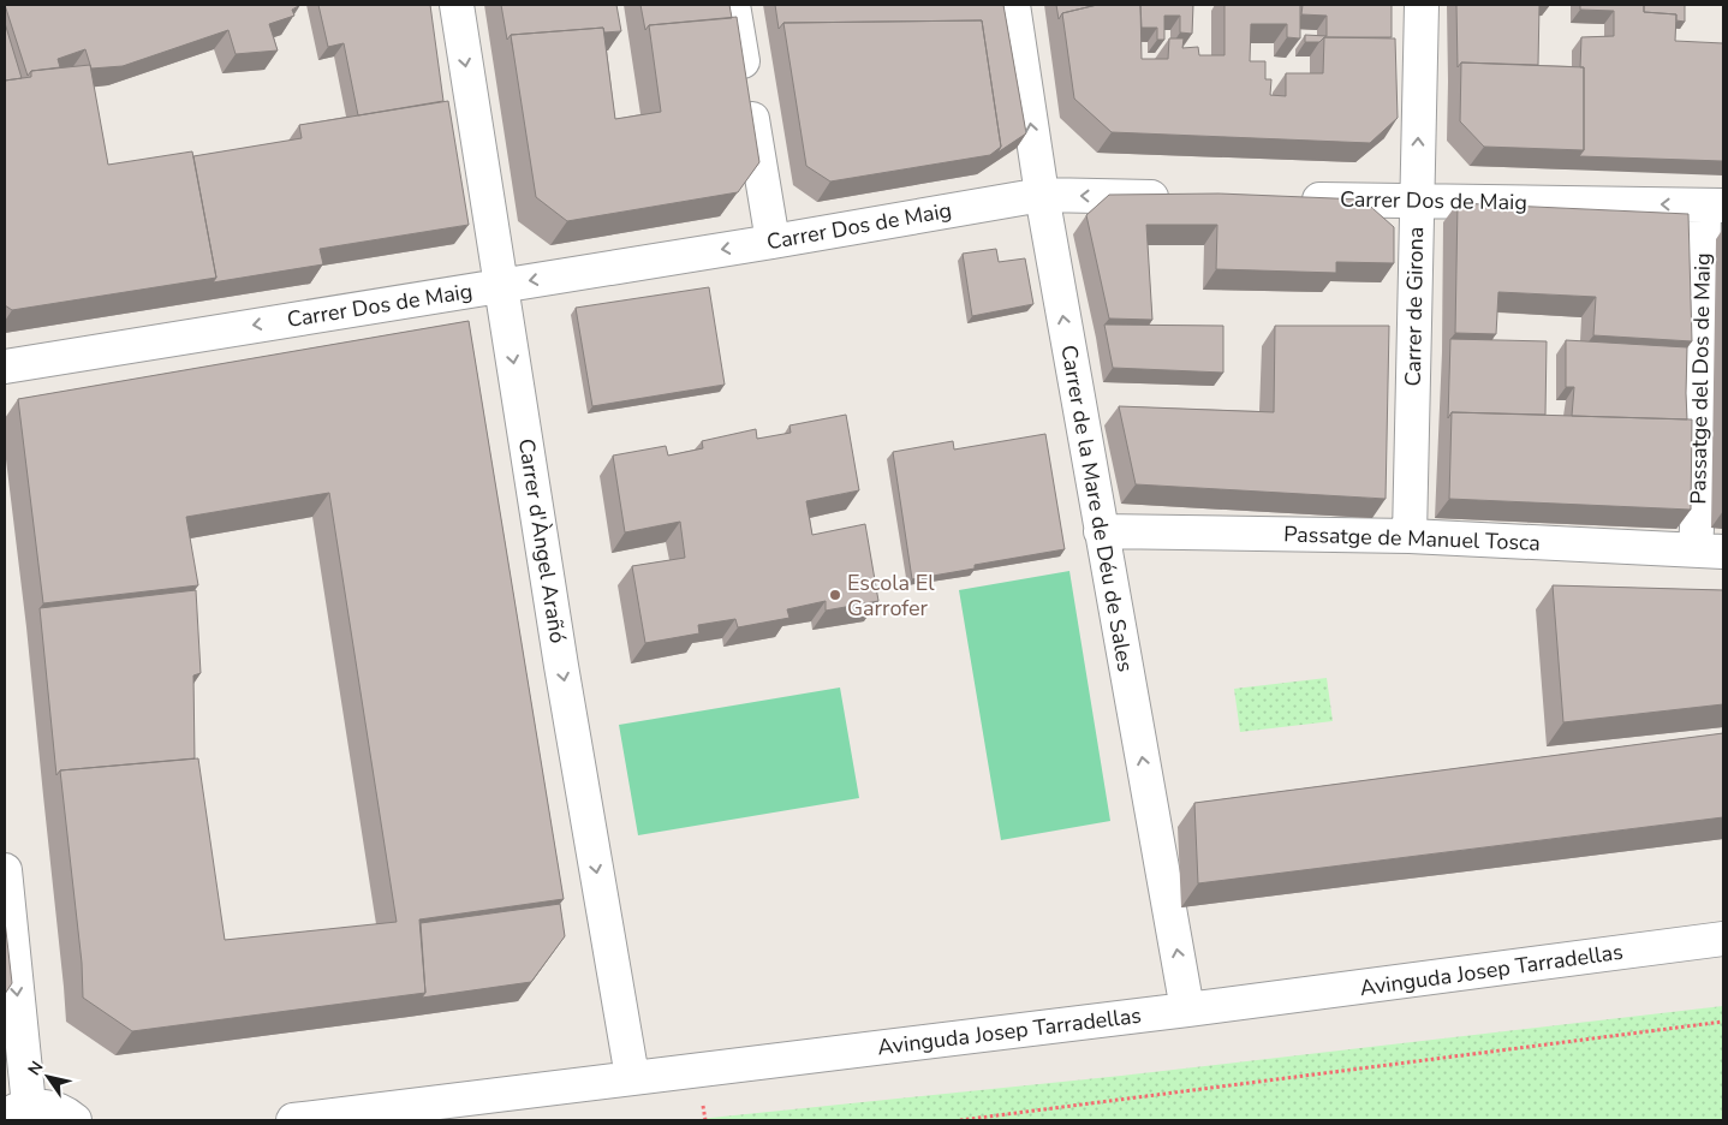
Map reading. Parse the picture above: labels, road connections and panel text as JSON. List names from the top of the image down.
{
  "streets": {
    "street": [
      "Carrer Dos de Maig",
      "Carrer de Girona",
      "Passatge del Dos de Maig",
      "Carrer de la Mare de Déu de Sales",
      "Passatge de Manuel Tosca",
      "Carrer d'Àngel Arañó",
      "Avinguda Josep Tarradellas"
    ]
  },
  "crossings": [
    ["Carrer Dos de Maig", "Carrer de Girona"],
    ["Carrer Dos de Maig", "Passatge del Dos de Maig"],
    ["Carrer Dos de Maig", "Carrer de la Mare de Déu de Sales"],
    ["Carrer Dos de Maig", "Carrer d'Àngel Arañó"],
    ["Carrer de Girona", "Passatge de Manuel Tosca"],
    ["Passatge del Dos de Maig", "Passatge de Manuel Tosca"],
    ["Carrer de la Mare de Déu de Sales", "Passatge de Manuel Tosca"],
    ["Carrer de la Mare de Déu de Sales", "Avinguda Josep Tarradellas"],
    ["Carrer d'Àngel Arañó", "Avinguda Josep Tarradellas"]
  ],
  "one_way": [
    "Carrer Dos de Maig",
    "Carrer de Girona",
    "Carrer de la Mare de Déu de Sales",
    "Carrer d'Àngel Arañó"
  ],
  "places": ["Escola El Garrofer"],
  "north": "top left"
}
